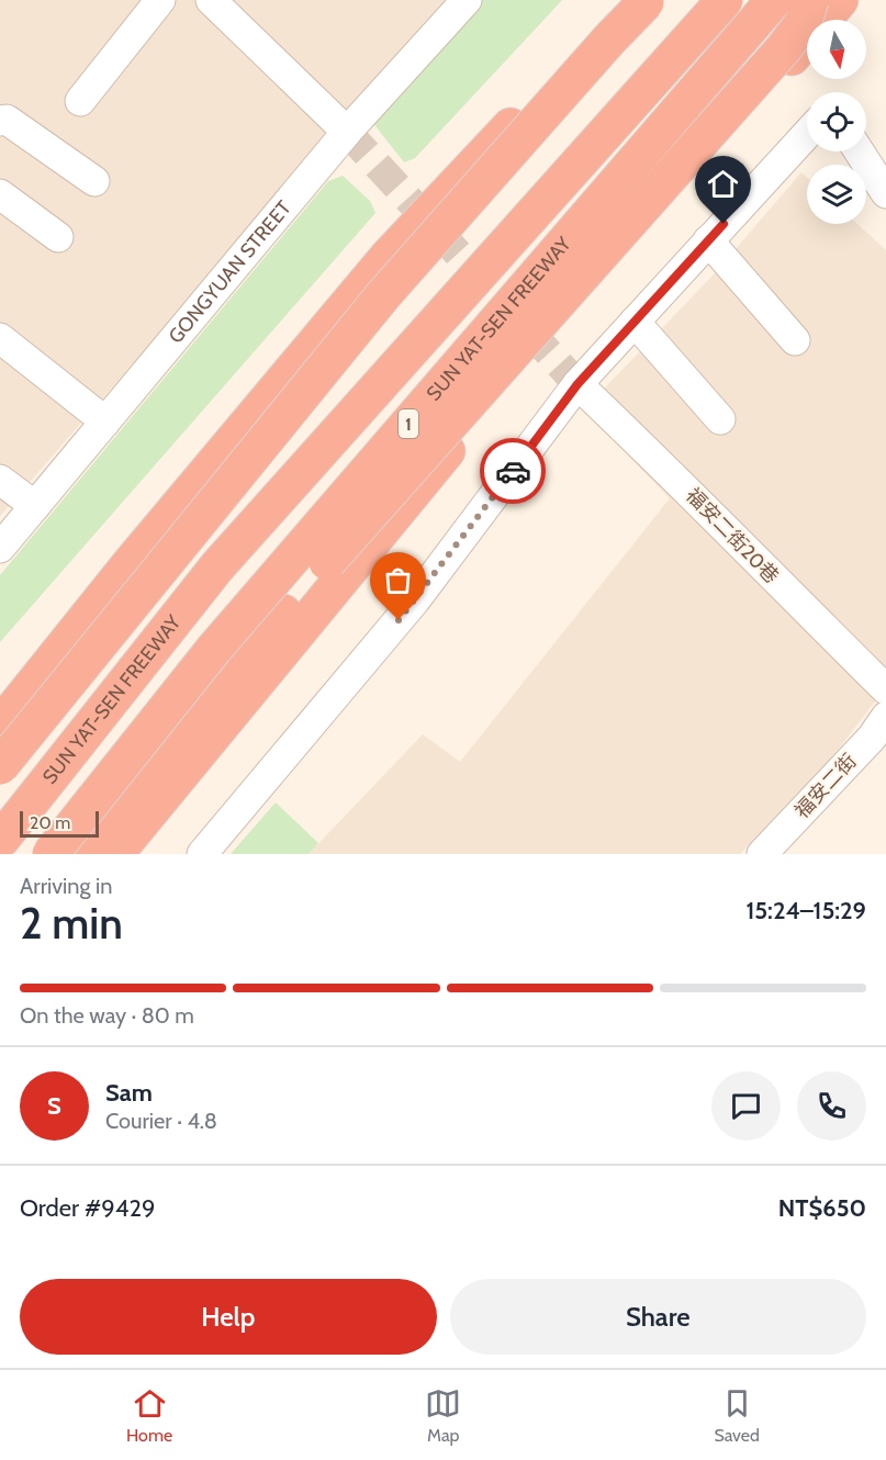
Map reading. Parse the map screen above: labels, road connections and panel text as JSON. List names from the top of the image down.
{
  "streets": {
    "highway": ["SUN YAT-SEN FREEWAY", "1"],
    "street": ["GONGYUAN STREET", "福安二街20巷", "福安二街"]
  },
  "scale_bar": "20 m",
  "north": "bottom",
  "page": {
    "scale": "20 m",
    "heading": ["2 min", "Arriving in", "15:24–15:29"],
    "panel": [
      "Sam",
      "Courier · 4.8",
      "Order #9429",
      "NT$650"
    ],
    "bar": "On the way · 80 m",
    "round": "S",
    "buttons": ["Help", "Share"],
    "tabs": ["Home", "Map", "Saved"]
  }
}
